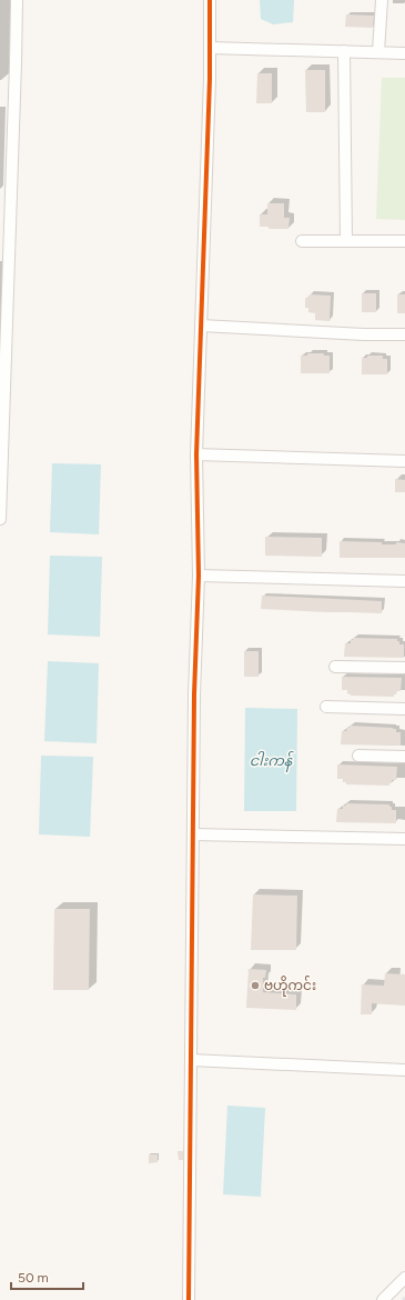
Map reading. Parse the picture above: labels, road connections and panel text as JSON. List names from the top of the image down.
{
  "water": ["ငါးကန်"],
  "places": ["ဗဟိုကင်း"],
  "scale_bar": "50 m"
}
